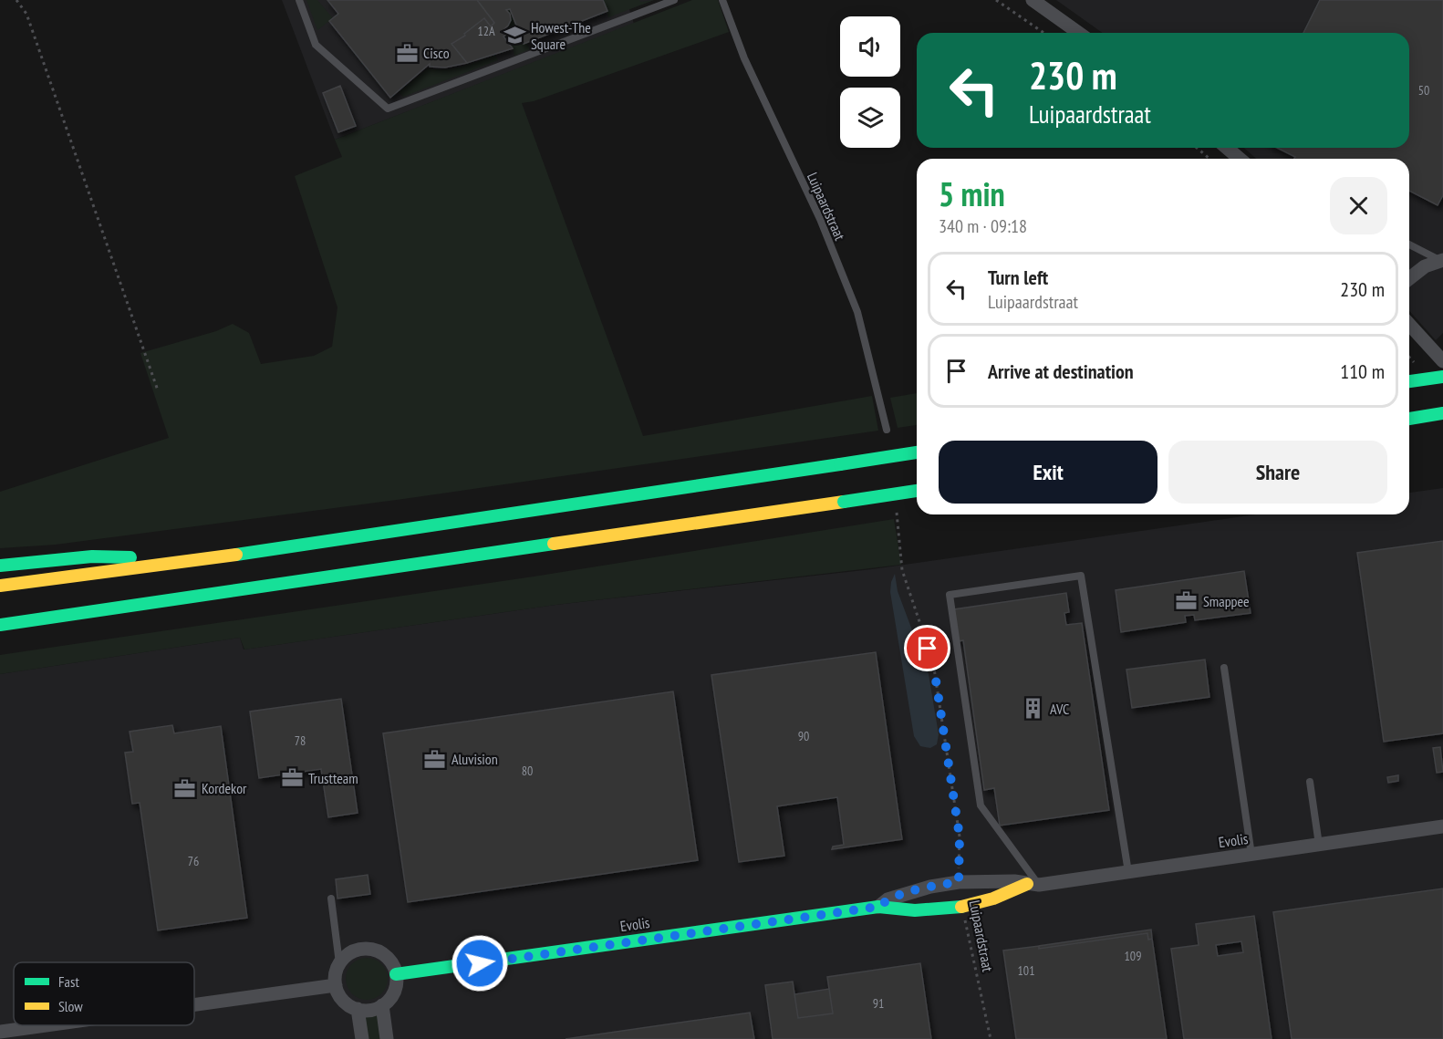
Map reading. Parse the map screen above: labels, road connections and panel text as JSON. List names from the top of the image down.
{
  "streets": {
    "main road": ["Evolis"],
    "lane": ["Luipaardstraat"]
  },
  "crossings": [
    ["Luipaardstraat", "Evolis"]
  ],
  "places": {
    "school or university": ["Howest-The Square"],
    "office": [
      "Cisco",
      "Smappee",
      "Aluvision",
      "Trustteam",
      "Kordekor"
    ],
    "building": ["AVC"]
  },
  "house_numbers": [
    "12A",
    "50",
    "90",
    "78",
    "80",
    "76",
    "109",
    "101",
    "91"
  ],
  "legend": ["Fast", "Slow"],
  "page": {
    "turn": ["230 m", "Luipaardstraat"],
    "heading": ["5 min", "340 m · 09:18"],
    "list": [
      {
        "name": "Turn left",
        "note": "Luipaardstraat",
        "value": "230 m"
      },
      {
        "name": "Arrive at destination",
        "value": "110 m"
      }
    ],
    "buttons": ["Exit", "Share"]
  }
}
